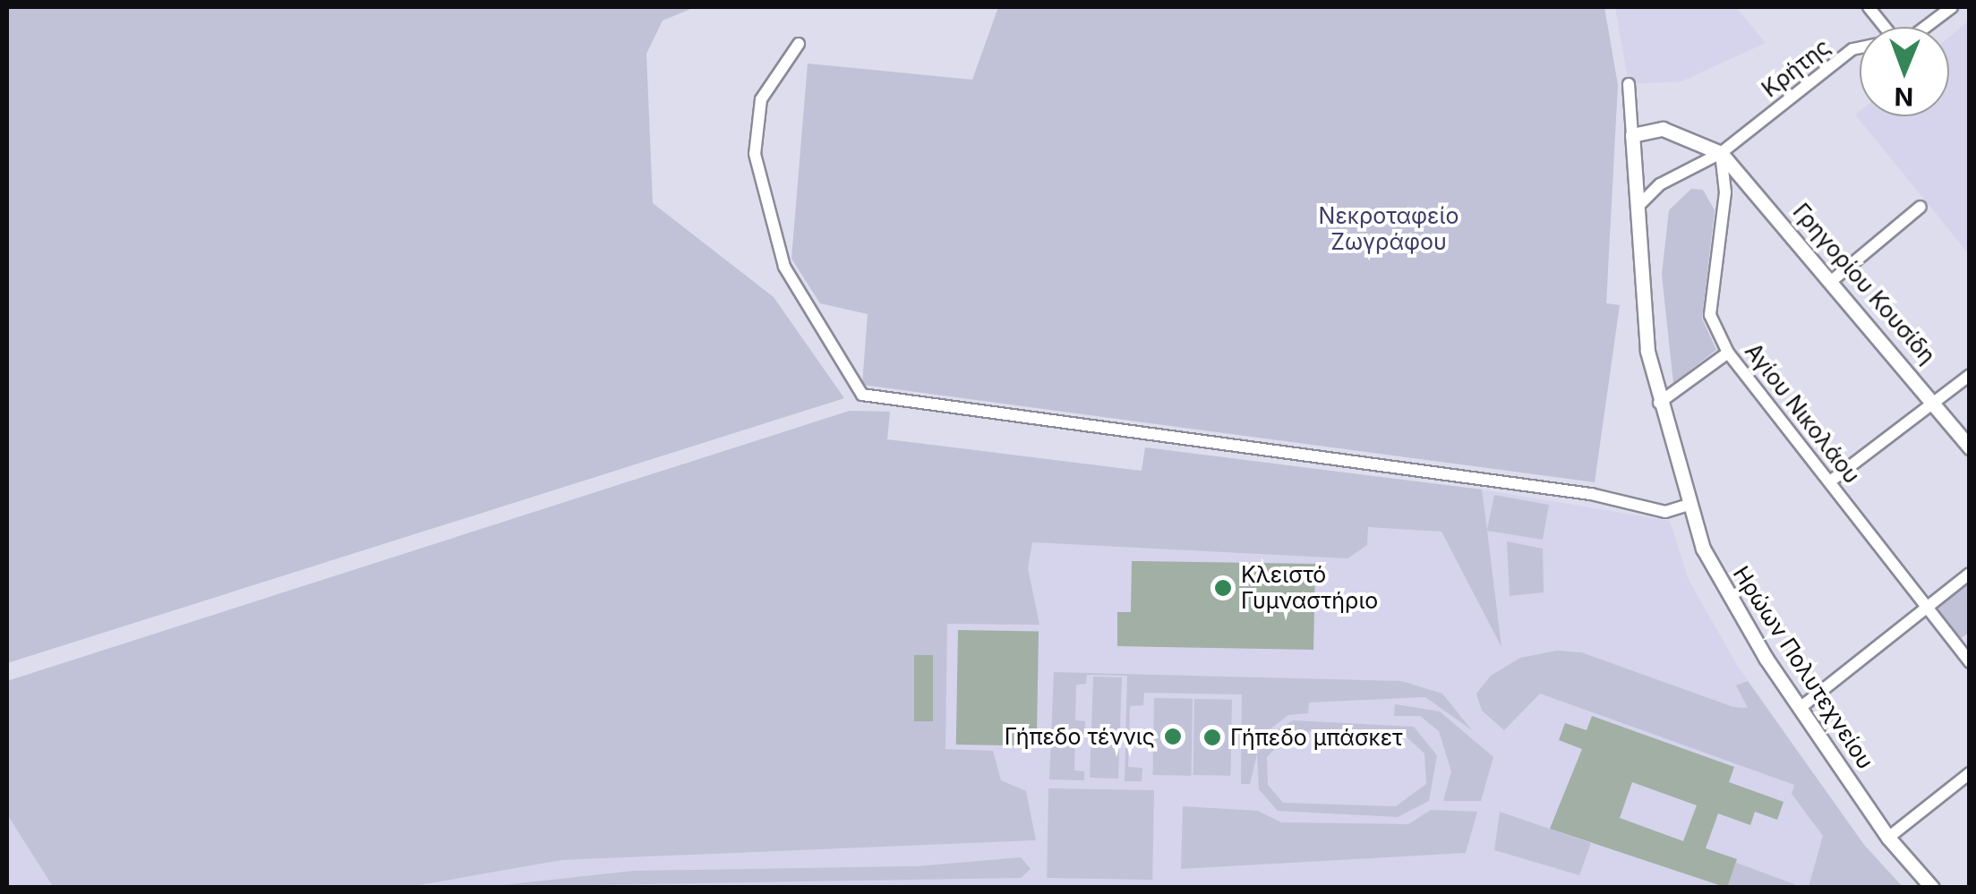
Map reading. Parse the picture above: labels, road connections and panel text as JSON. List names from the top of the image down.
{
  "streets": {
    "street": [
      "Κρήτης",
      "Γρηγορίου Κουσίδη",
      "Αγίου Νικολάου",
      "Ηρώων Πολυτεχνείου"
    ]
  },
  "crossings": [
    ["Κρήτης", "Γρηγορίου Κουσίδη"],
    ["Κρήτης", "Αγίου Νικολάου"],
    ["Γρηγορίου Κουσίδη", "Αγίου Νικολάου"],
    ["Γρηγορίου Κουσίδη", "Ηρώων Πολυτεχνείου"]
  ],
  "parks": ["Νεκροταφείο Ζωγράφου"],
  "places": ["Κλειστό Γυμναστήριο", "Γήπεδο τέννις", "Γήπεδο μπάσκετ"],
  "north": "bottom"
}
